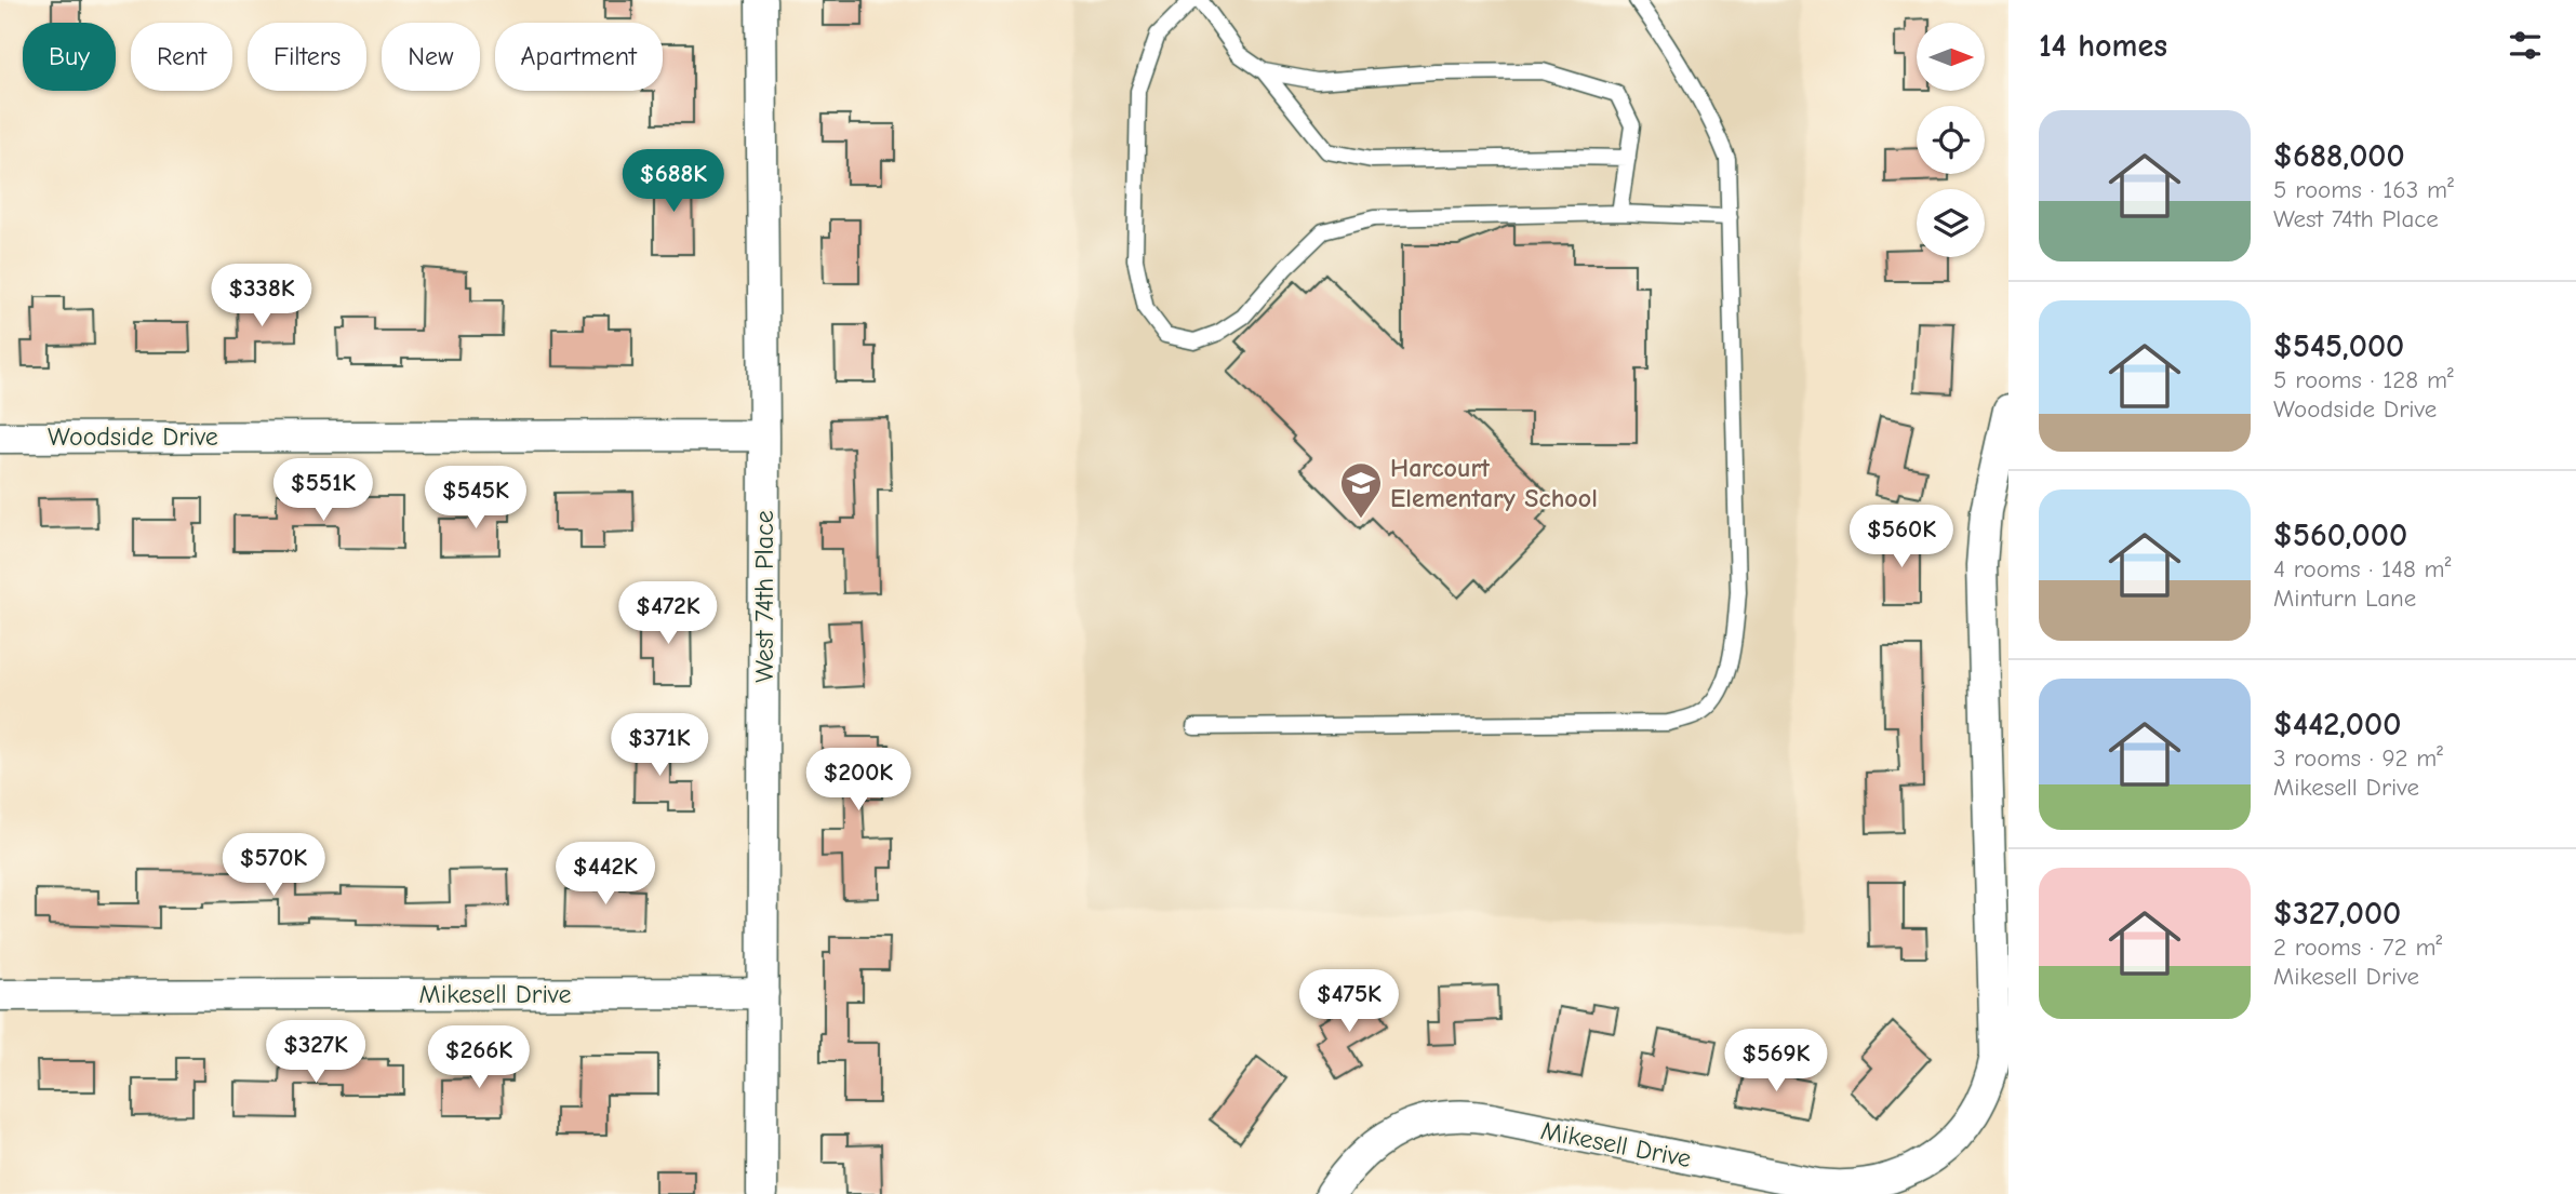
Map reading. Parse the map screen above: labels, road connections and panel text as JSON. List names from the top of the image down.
{
  "streets": {
    "street": ["Woodside Drive", "West 74th Place", "Mikesell Drive"]
  },
  "crossings": [
    ["Woodside Drive", "West 74th Place"],
    ["West 74th Place", "Mikesell Drive"]
  ],
  "places": {
    "school or university": ["Harcourt Elementary School"]
  },
  "north": "right",
  "page": {
    "heading": "14 homes",
    "chip": [
      "Buy",
      "Rent",
      "Filters",
      "New",
      "Apartment"
    ],
    "list": [
      {
        "name": "$688,000",
        "note": "5 rooms · 163 m² · West 74th Place"
      },
      {
        "name": "$545,000",
        "note": "5 rooms · 128 m² · Woodside Drive"
      },
      {
        "name": "$560,000",
        "note": "4 rooms · 148 m² · Minturn Lane"
      },
      {
        "name": "$442,000",
        "note": "3 rooms · 92 m² · Mikesell Drive"
      },
      {
        "name": "$327,000",
        "note": "2 rooms · 72 m² · Mikesell Drive"
      }
    ],
    "price": [
      "$688K",
      "$338K",
      "$551K",
      "$545K",
      "$560K",
      "$472K",
      "$371K",
      "$200K",
      "$570K",
      "$442K",
      "$475K",
      "$327K",
      "$266K",
      "$569K"
    ]
  }
}
